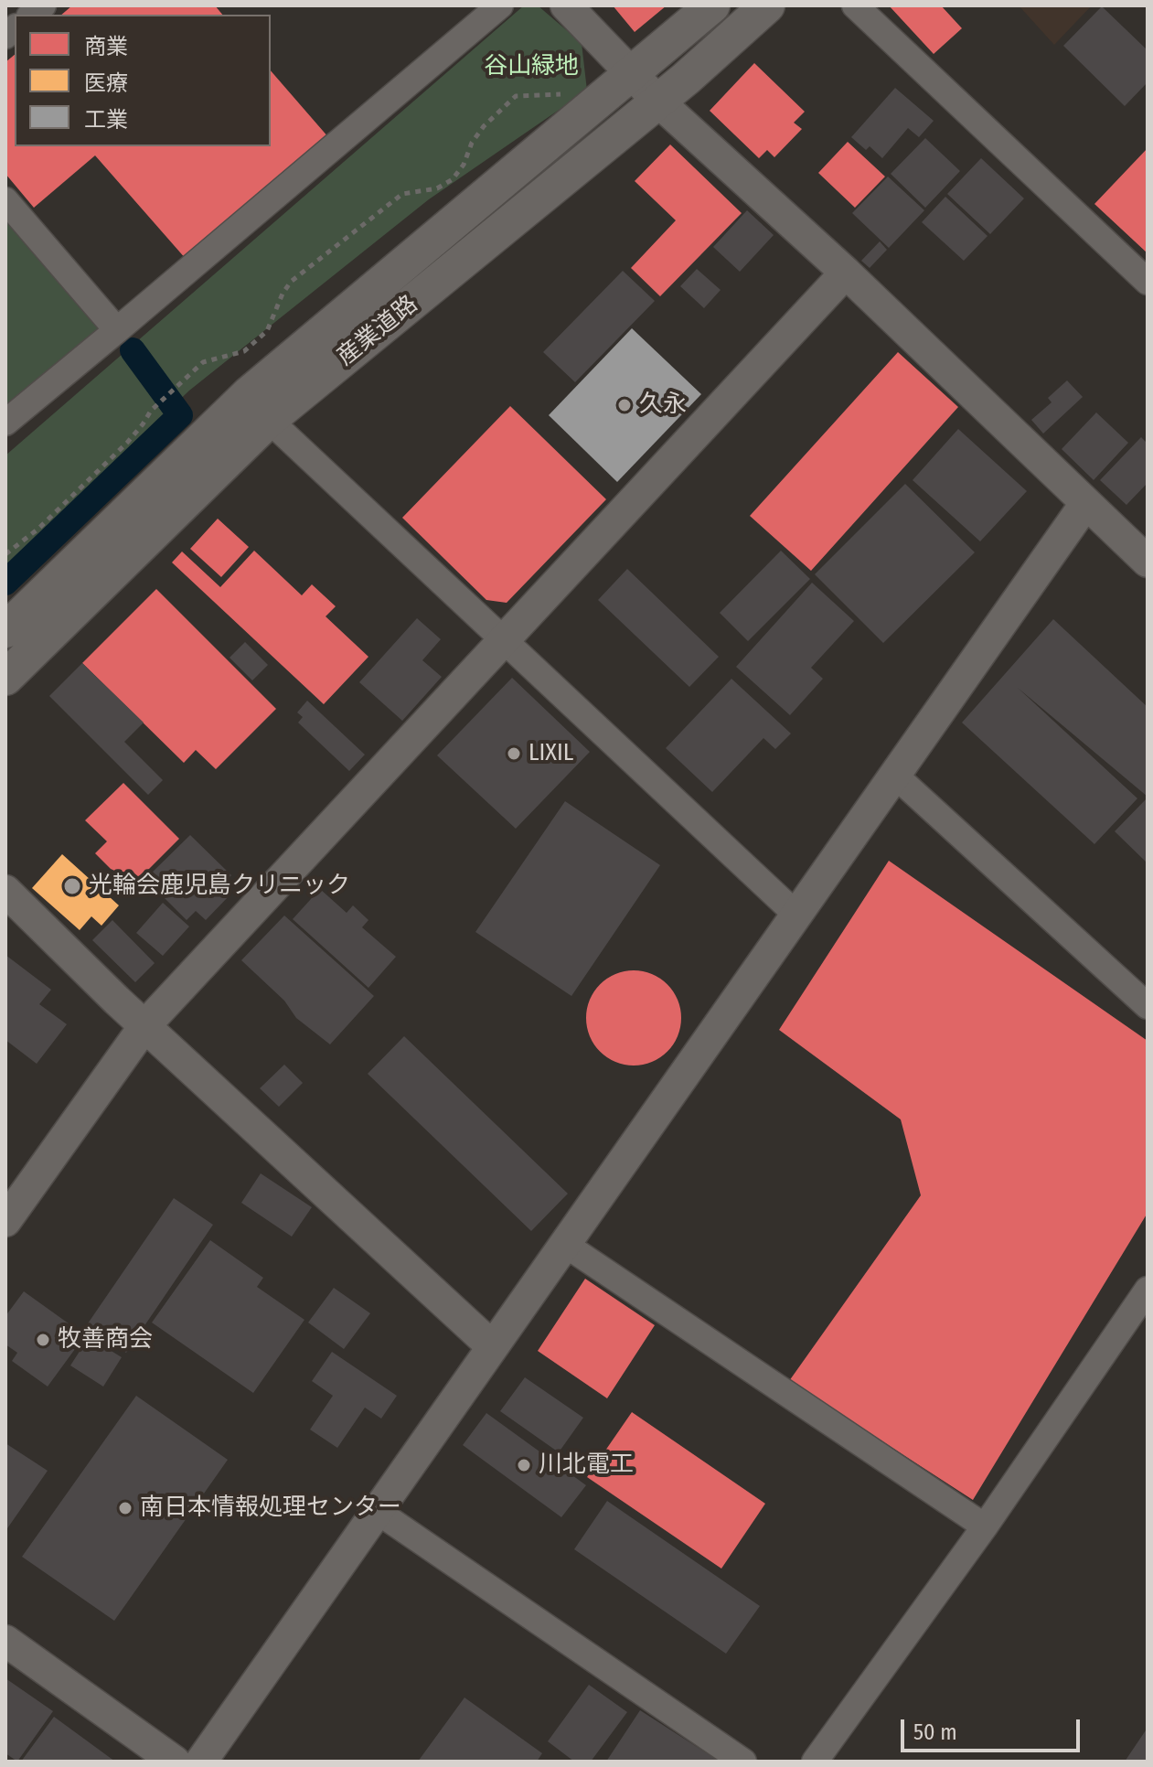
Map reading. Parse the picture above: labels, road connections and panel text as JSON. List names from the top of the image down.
{
  "streets": {
    "main road": ["産業道路"]
  },
  "parks": ["谷山緑地"],
  "places": [
    "久永",
    "LIXIL",
    "光輪会鹿児島クリニック",
    "牧善商会",
    "川北電工",
    "南日本情報処理センター"
  ],
  "legend": ["商業", "医療", "工業"],
  "scale_bar": "50 m"
}
